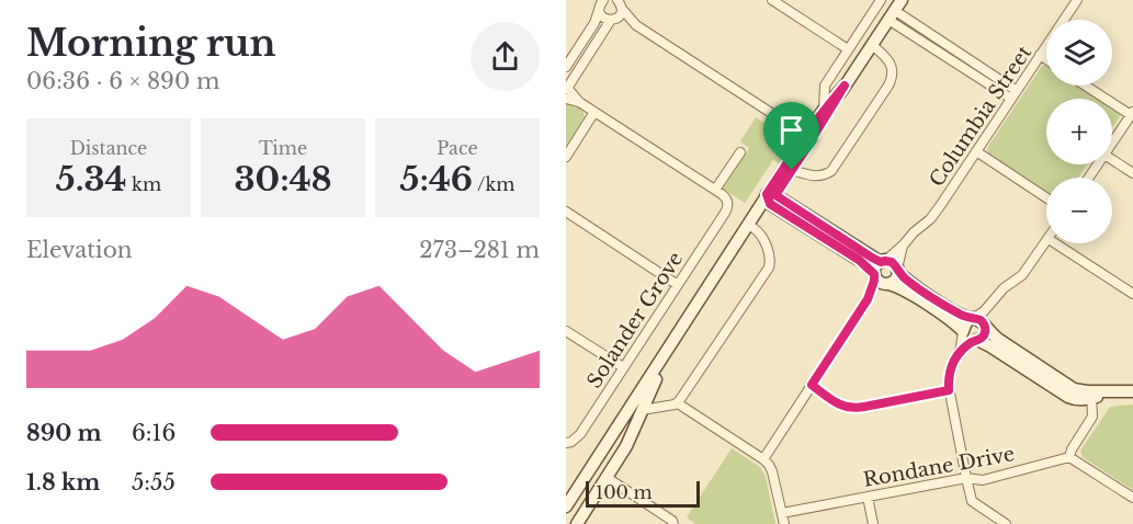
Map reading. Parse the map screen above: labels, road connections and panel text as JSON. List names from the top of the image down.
{
  "streets": {
    "street": ["Columbia Street", "Solander Grove", "Rondane Drive"]
  },
  "scale_bar": "100 m",
  "page": {
    "heading": ["Morning run", "06:36 · 6 × 890 m"],
    "map_buttons": ["+", "−"],
    "stats": [
      ["Distance", "5.34 km"],
      ["Time", "30:48"],
      ["Pace", "5:46 /km"]
    ],
    "chart": ["Elevation", "273–281 m"],
    "list": [
      {
        "name": "890 m",
        "note": "6:16"
      },
      {
        "name": "1.8 km",
        "note": "5:55"
      }
    ],
    "scale": "100 m"
  }
}
